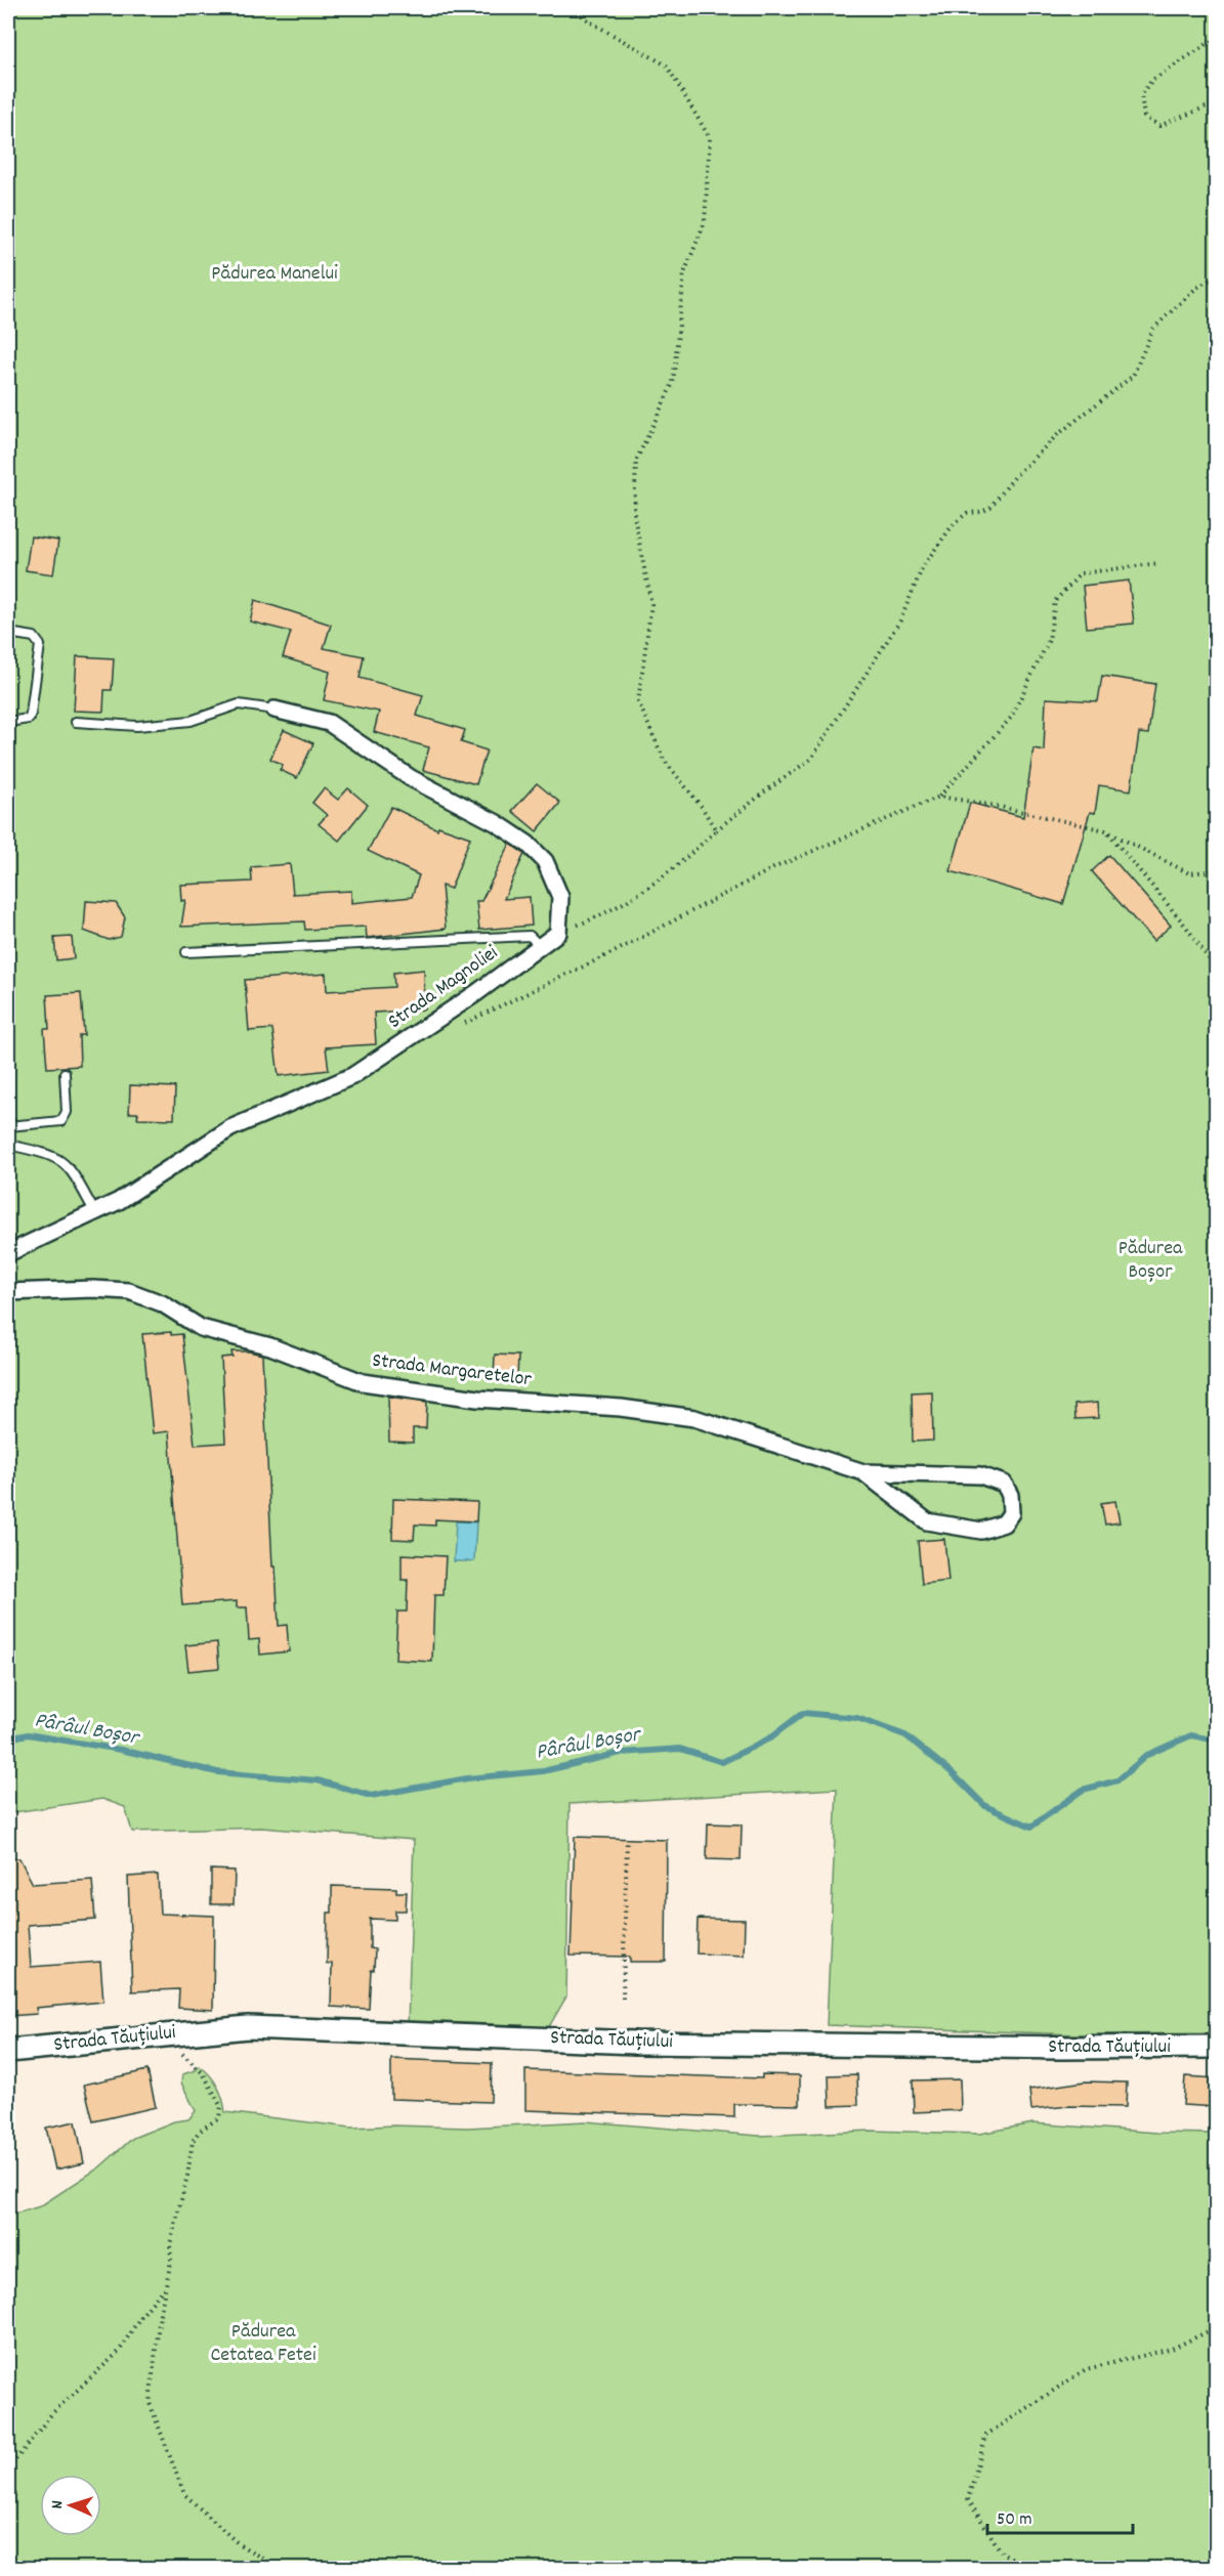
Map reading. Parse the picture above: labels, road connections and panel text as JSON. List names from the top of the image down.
{
  "streets": {
    "main road": ["Strada Tăuțiului"],
    "street": ["Strada Magnoliei", "Strada Margaretelor"]
  },
  "water": ["Pârâul Boșor"],
  "parks": ["Pădurea Manelui", "Pădurea Boșor", "Pădurea Cetatea Fetei"],
  "scale_bar": "50 m",
  "north": "left"
}
